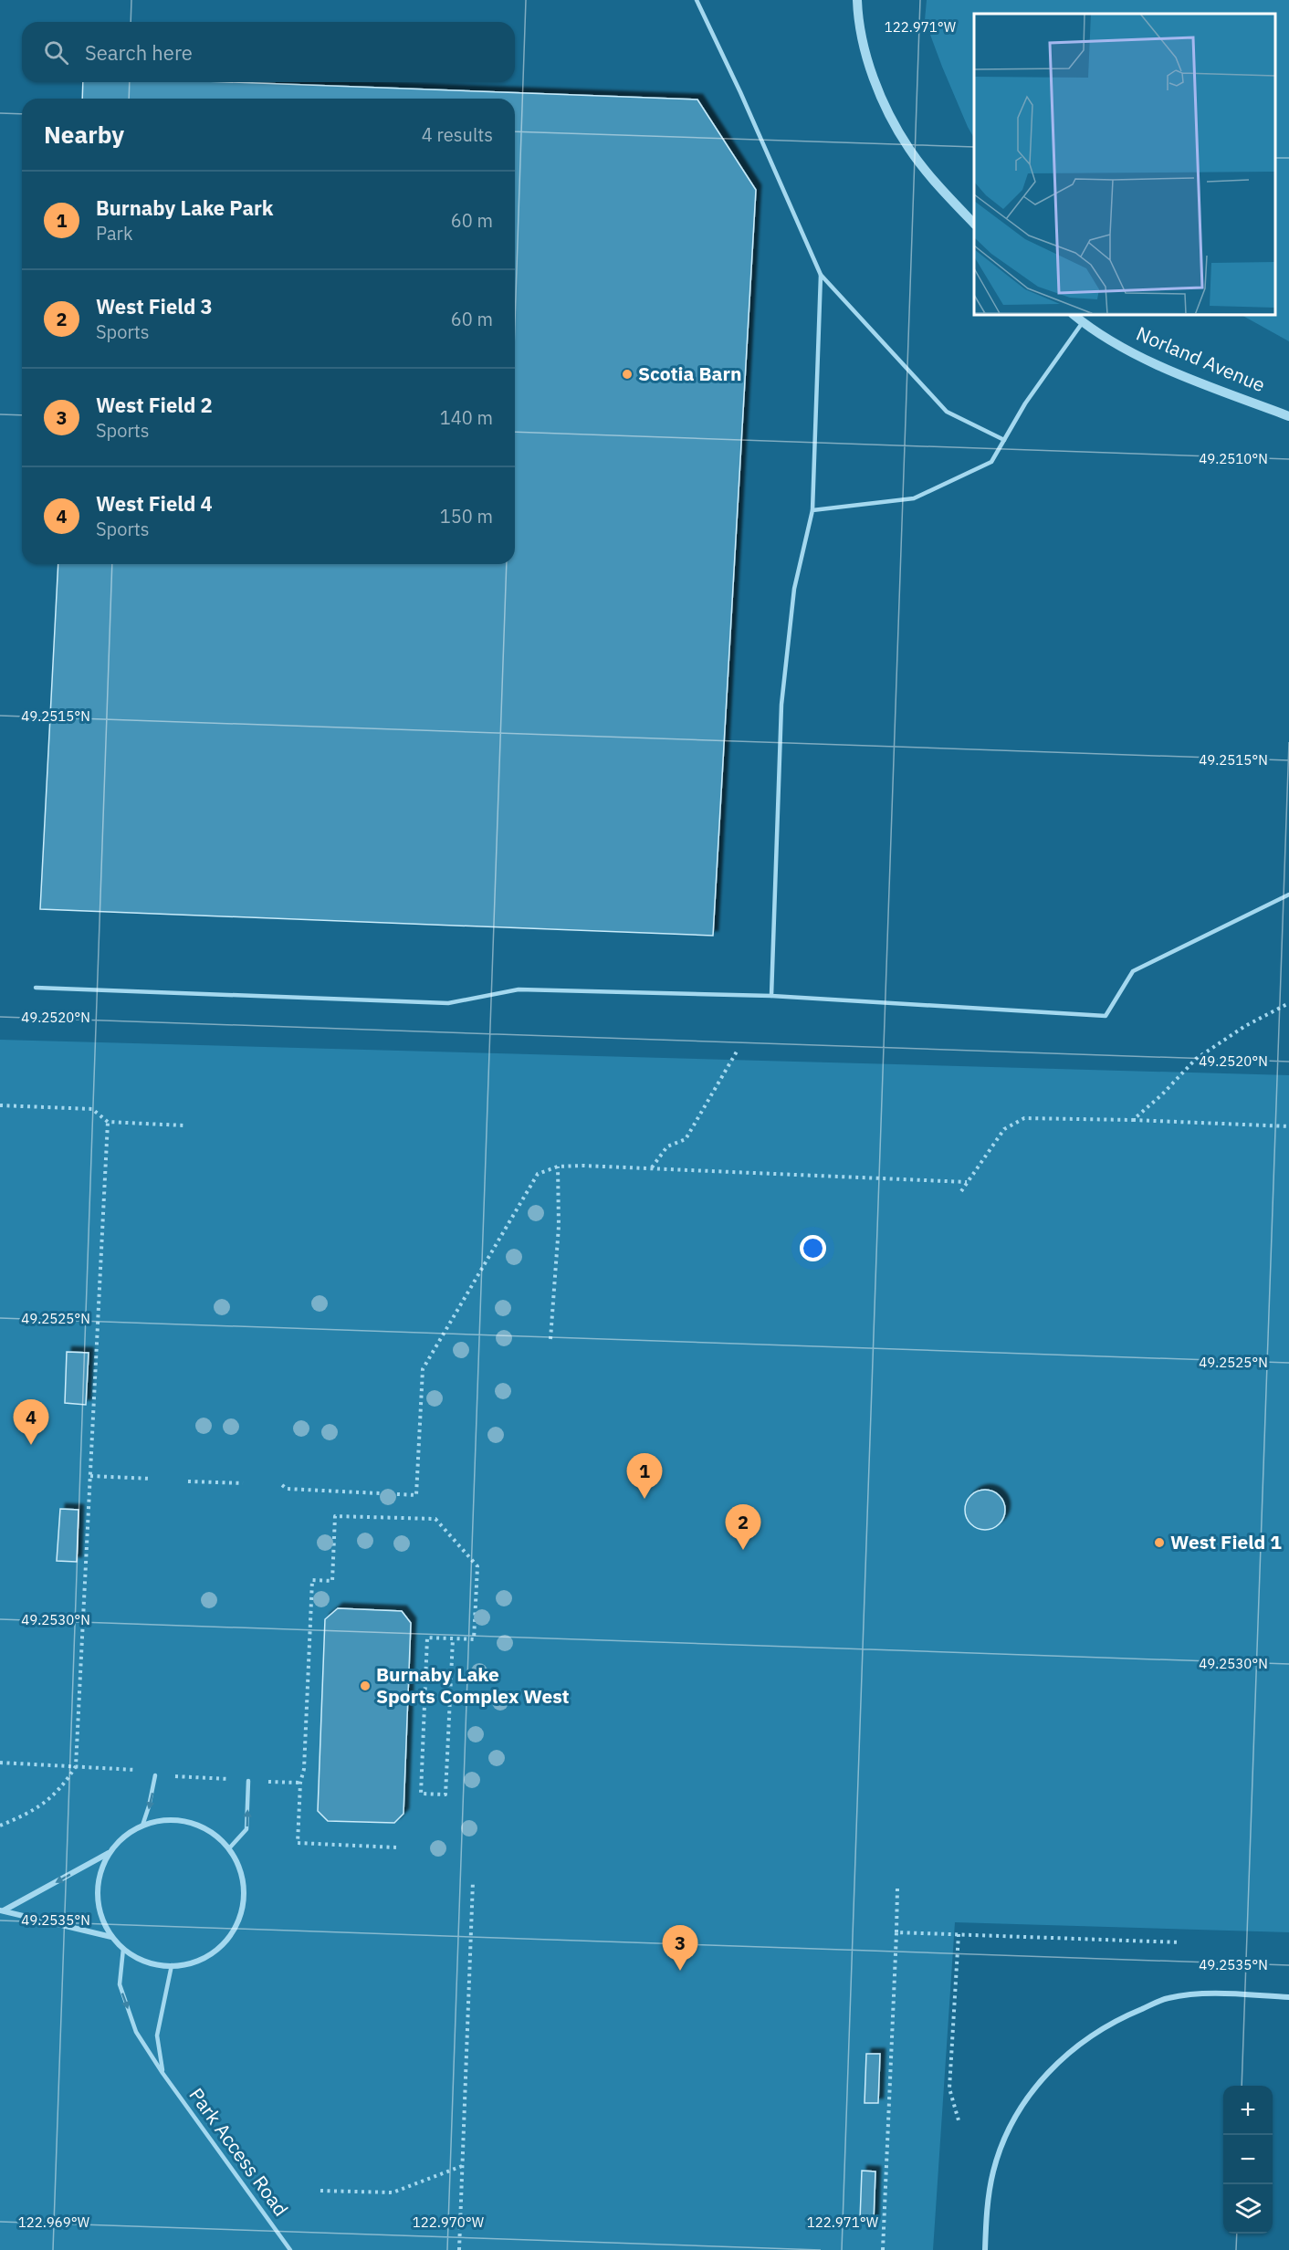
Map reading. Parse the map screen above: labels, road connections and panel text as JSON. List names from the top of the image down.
{
  "streets": {
    "street": ["Norland Avenue"],
    "lane": ["Park Access Road"]
  },
  "places": ["Scotia Barn", "West Field 1", "Burnaby Lake Sports Complex West"],
  "page": {
    "search": "Search here",
    "heading": ["Nearby", "4 results"],
    "list": [
      {
        "mark": "1",
        "name": "Burnaby Lake Park",
        "note": "Park",
        "value": "60 m"
      },
      {
        "mark": "2",
        "name": "West Field 3",
        "note": "Sports",
        "value": "60 m"
      },
      {
        "mark": "3",
        "name": "West Field 2",
        "note": "Sports",
        "value": "140 m"
      },
      {
        "mark": "4",
        "name": "West Field 4",
        "note": "Sports",
        "value": "150 m"
      }
    ],
    "pins": [
      "4",
      "1",
      "2",
      "3"
    ],
    "map_buttons": ["+", "−"]
  },
  "coordinates": [
    "122.971°W",
    "49.2510°N",
    "49.2515°N",
    "49.2520°N",
    "49.2525°N",
    "49.2530°N",
    "49.2535°N",
    "122.969°W",
    "122.970°W"
  ]
}
